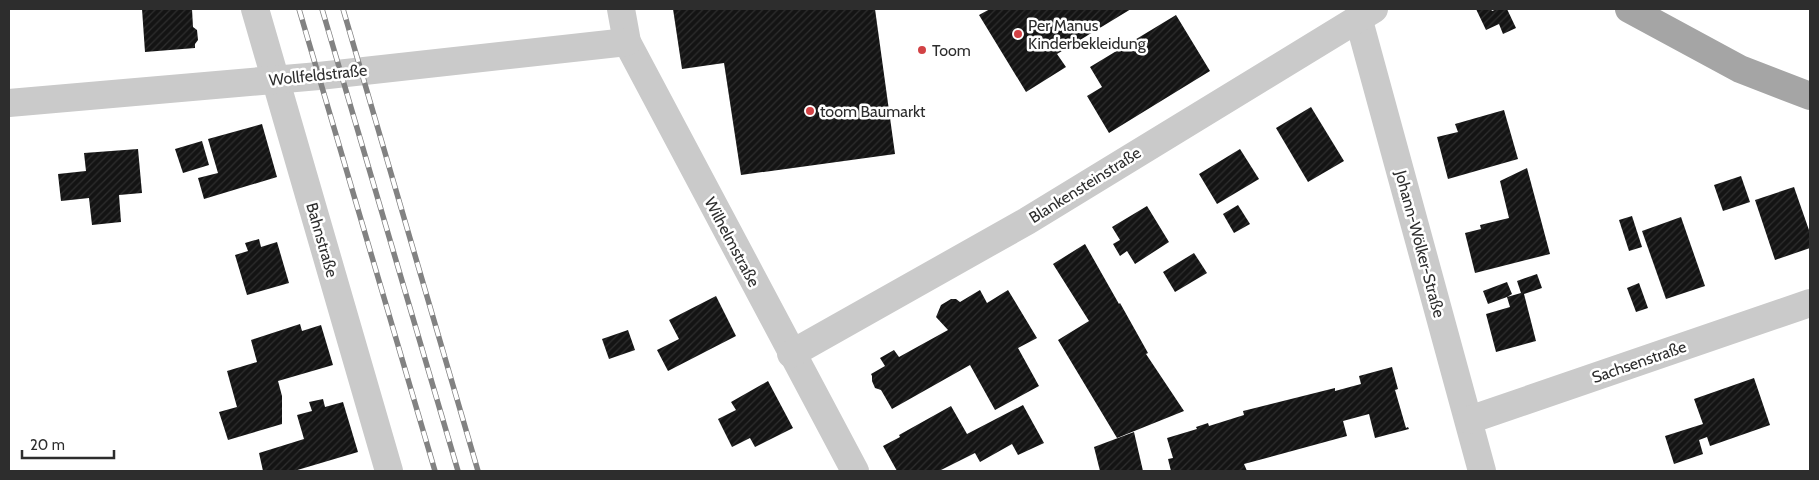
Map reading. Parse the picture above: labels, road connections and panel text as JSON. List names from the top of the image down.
{
  "streets": {
    "street": [
      "Wollfeldstraße",
      "Blankensteinstraße",
      "Bahnstraße",
      "Wilhelmstraße",
      "Johann-Wölker-Straße",
      "Sachsenstraße"
    ]
  },
  "crossings": [
    ["Wollfeldstraße", "Bahnstraße"],
    ["Wollfeldstraße", "Wilhelmstraße"],
    ["Blankensteinstraße", "Wilhelmstraße"],
    ["Blankensteinstraße", "Johann-Wölker-Straße"],
    ["Johann-Wölker-Straße", "Sachsenstraße"]
  ],
  "places": ["Per Manus Kinderbekleidung", "Toom", "toom Baumarkt"],
  "scale_bar": "20 m"
}
